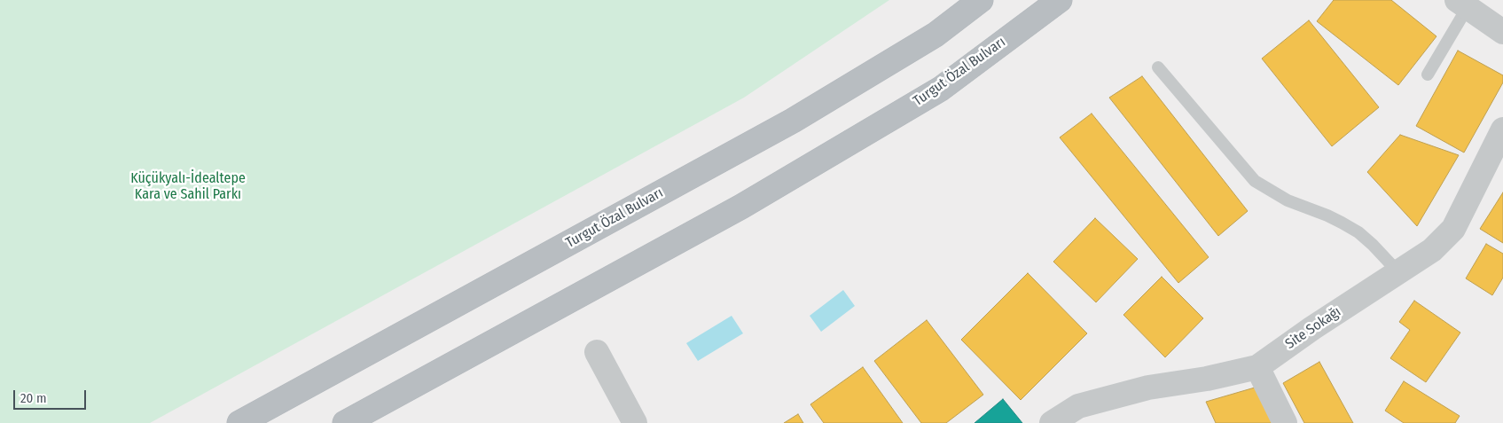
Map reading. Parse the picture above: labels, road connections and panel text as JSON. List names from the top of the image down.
{
  "streets": {
    "highway": ["Turgut Özal Bulvarı"],
    "street": ["Site Sokağı"]
  },
  "parks": ["Küçükyalı-İdealtepe Kara ve Sahil Parkı"],
  "scale_bar": "20 m"
}
